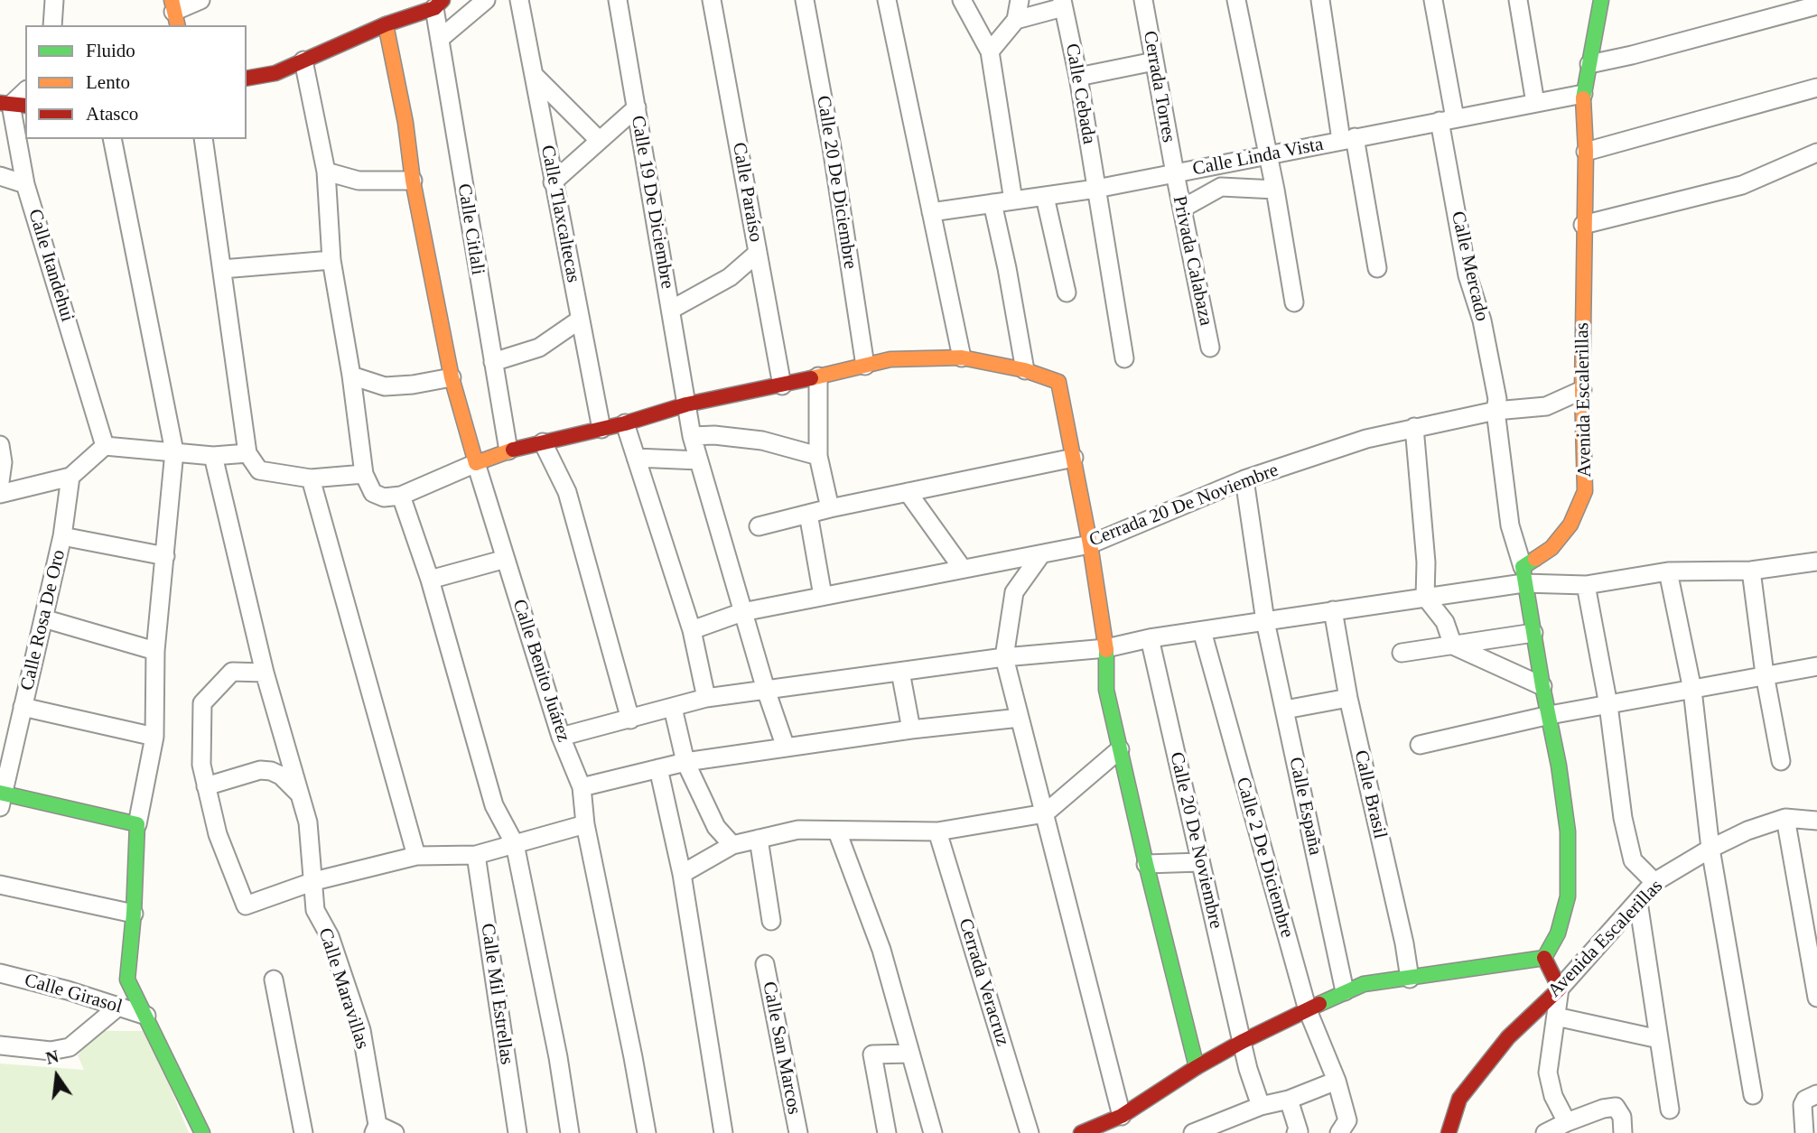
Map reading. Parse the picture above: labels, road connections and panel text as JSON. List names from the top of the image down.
{
  "streets": {
    "main road": ["Avenida Escalerillas"],
    "street": [
      "Cerrada Torres",
      "Calle Cebada",
      "Calle Linda Vista",
      "Calle 20 De Diciembre",
      "Calle Paraíso",
      "Calle 19 De Diciembre",
      "Calle Tlaxcaltecas",
      "Calle Citlali",
      "Privada Calabaza",
      "Calle Itandehui",
      "Calle Mercado",
      "Cerrada 20 De Noviembre",
      "Calle Rosa De Oro",
      "Calle Benito Juárez",
      "Calle Brasil",
      "Calle España",
      "Calle 20 De Noviembre",
      "Calle 2 De Diciembre",
      "Cerrada Veracruz",
      "Calle Maravillas",
      "Calle Girasol",
      "Calle Mil Estrellas",
      "Calle San Marcos"
    ]
  },
  "crossings": [
    ["Cerrada Torres", "Calle Linda Vista"],
    ["Cerrada Torres", "Privada Calabaza"],
    ["Calle Cebada", "Calle Linda Vista"],
    ["Calle Linda Vista", "Privada Calabaza"],
    ["Calle Linda Vista", "Calle Mercado"],
    ["Calle Linda Vista", "Avenida Escalerillas"],
    ["Calle 19 De Diciembre", "Cerrada 20 De Noviembre"],
    ["Calle Mercado", "Avenida Escalerillas"],
    ["Calle Mercado", "Cerrada 20 De Noviembre"],
    ["Avenida Escalerillas", "Cerrada 20 De Noviembre"],
    ["Cerrada 20 De Noviembre", "Calle España"]
  ],
  "legend": ["Fluido", "Lento", "Atasco"],
  "north": "top"
}
